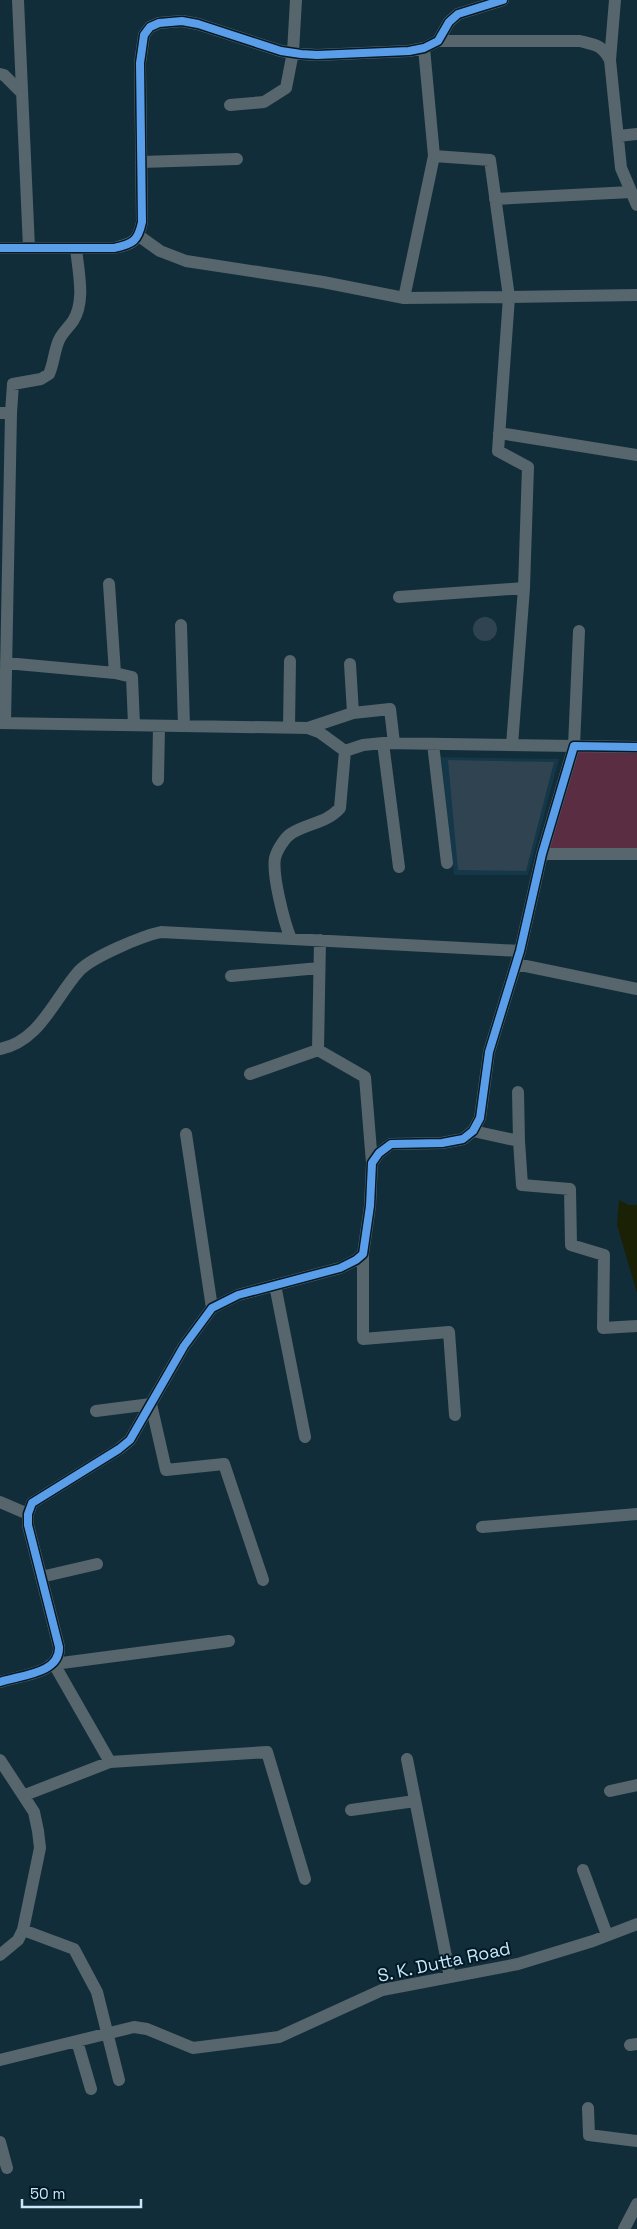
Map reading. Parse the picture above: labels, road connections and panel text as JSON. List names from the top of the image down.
{
  "streets": {
    "street": ["S. K. Dutta Road"]
  },
  "scale_bar": "50 m"
}
